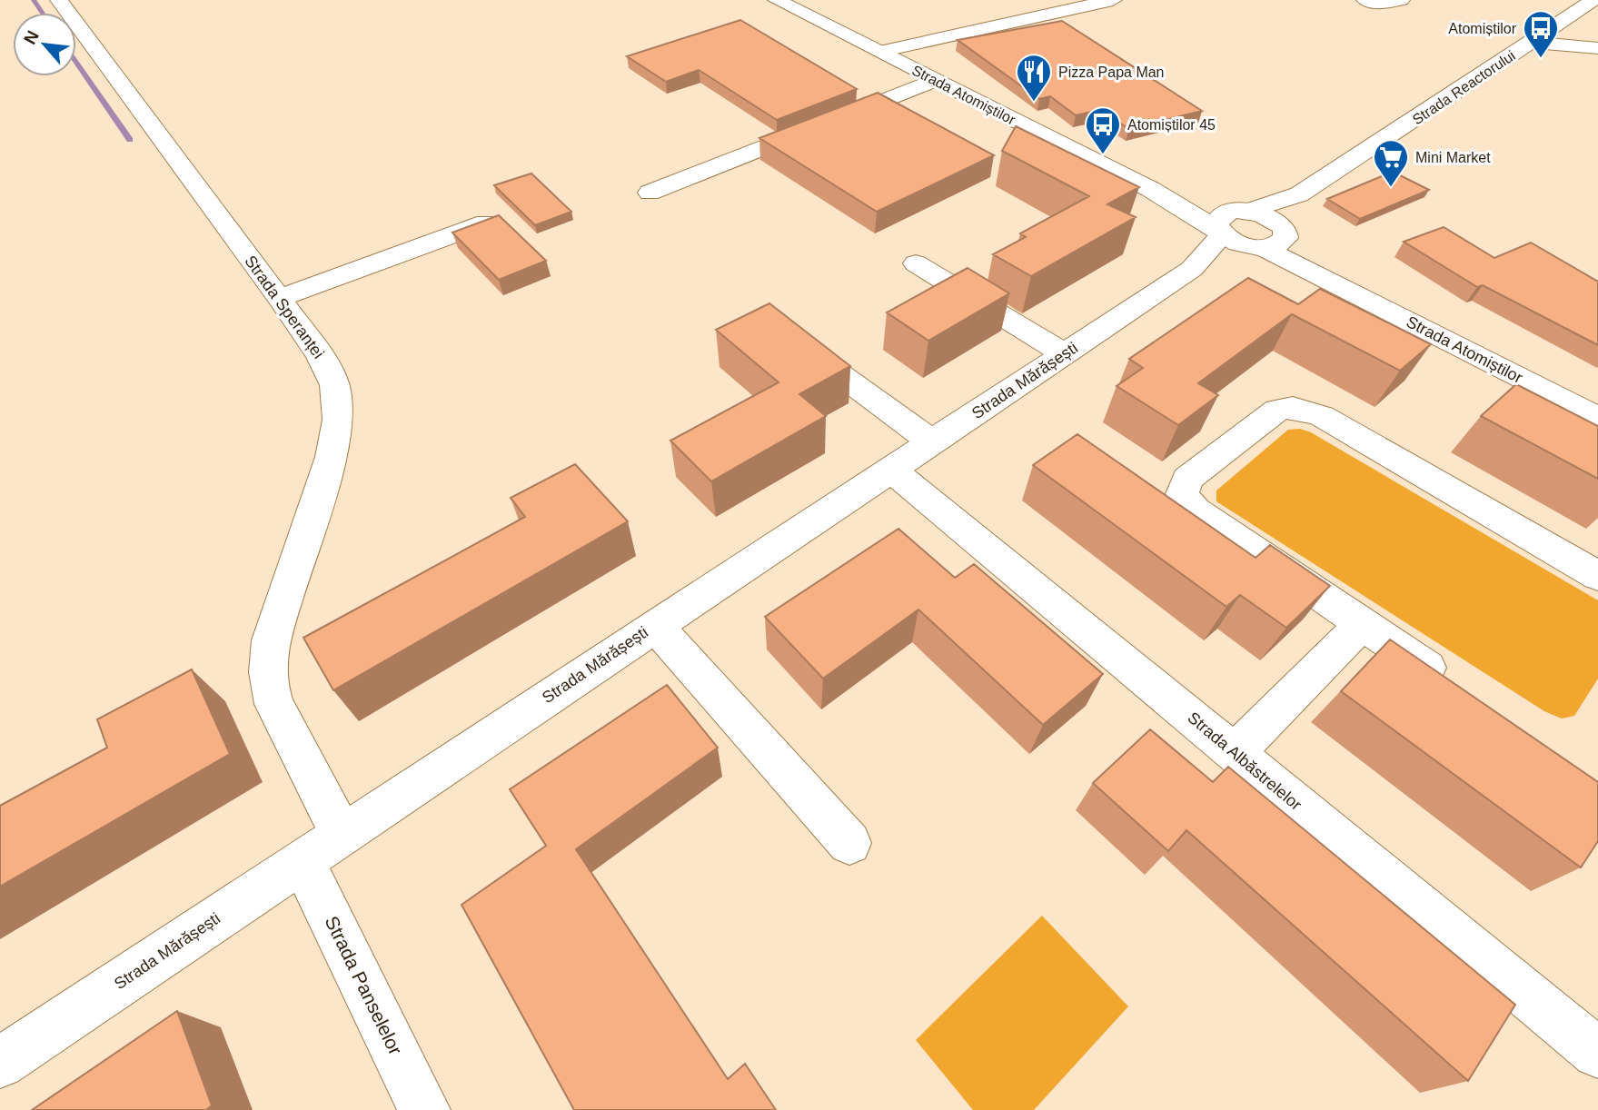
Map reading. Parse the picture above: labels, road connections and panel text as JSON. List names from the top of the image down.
{
  "streets": {
    "street": [
      "Strada Reactorului",
      "Strada Atomiștilor",
      "Strada Speranței",
      "Strada Mărășești",
      "Strada Albăstrelelor",
      "Strada Panselelor"
    ]
  },
  "crossings": [
    ["Strada Reactorului", "Strada Atomiștilor"],
    ["Strada Reactorului", "Strada Mărășești"],
    ["Strada Atomiștilor", "Strada Mărășești"],
    ["Strada Speranței", "Strada Mărășești"],
    ["Strada Mărășești", "Strada Albăstrelelor"],
    ["Strada Mărășești", "Strada Panselelor"]
  ],
  "places": {
    "bus stop": ["Atomiștilor", "Atomiștilor 45"],
    "restaurant": ["Pizza Papa Man"],
    "supermarket": ["Mini Market"]
  },
  "north": "top left"
}
